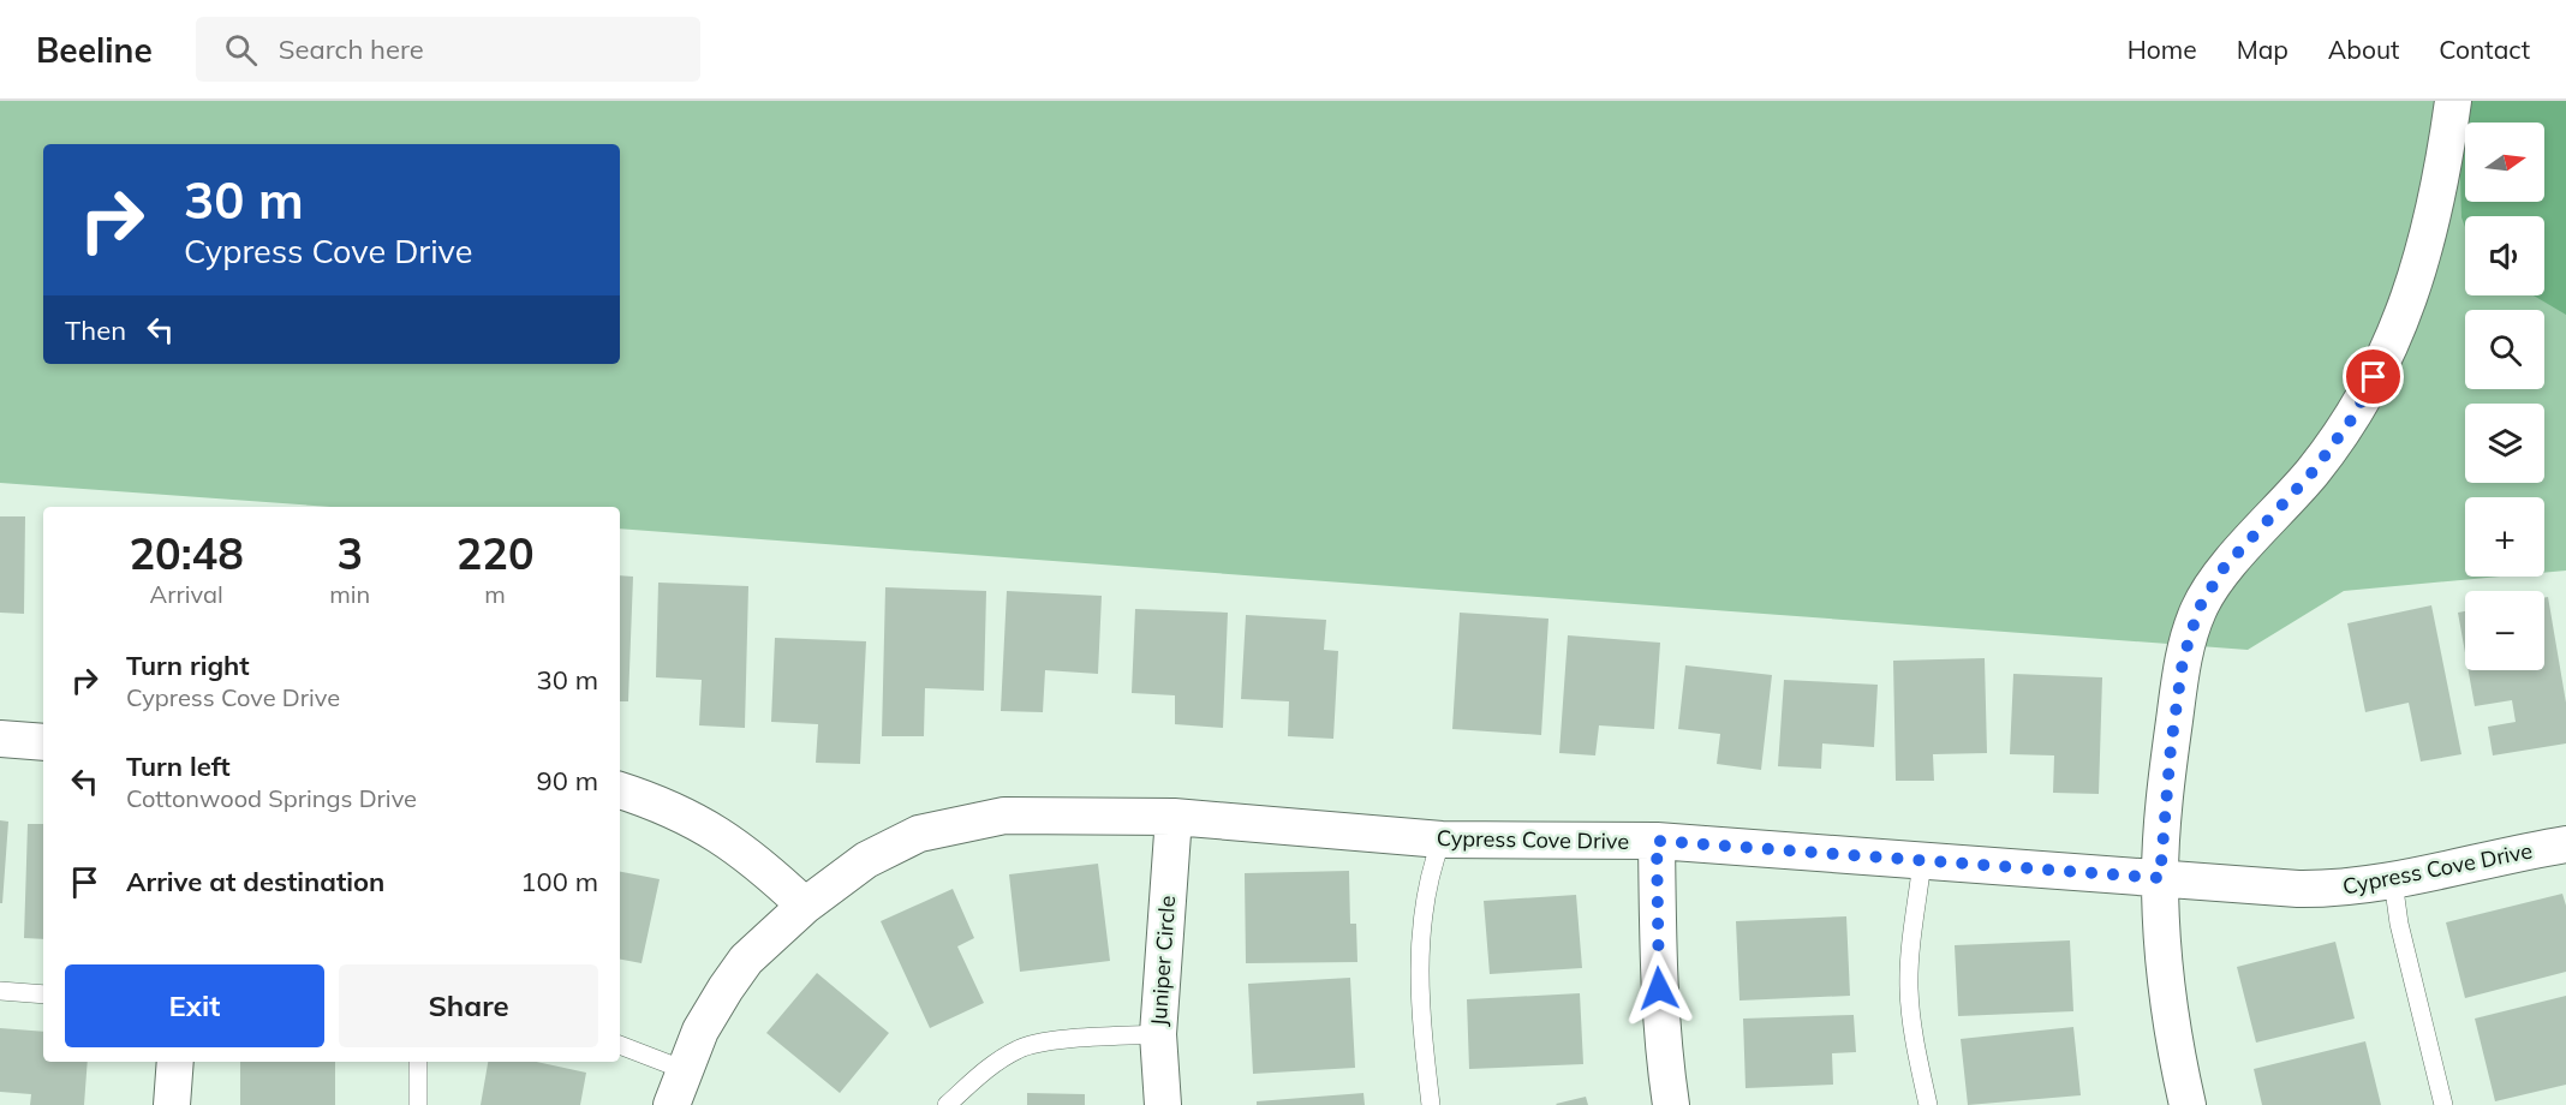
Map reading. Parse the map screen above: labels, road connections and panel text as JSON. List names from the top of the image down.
{
  "streets": {
    "street": ["Cypress Cove Drive", "Juniper Circle"]
  },
  "crossings": [
    ["Cypress Cove Drive", "Juniper Circle"]
  ],
  "north": "right",
  "page": {
    "header": "Beeline",
    "search": "Search here",
    "nav": [
      "Home",
      "Map",
      "About",
      "Contact"
    ],
    "map_buttons": ["+", "−"],
    "turn": ["30 m", "Cypress Cove Drive"],
    "then": "Then",
    "eta": [
      "20:48",
      "Arrival",
      "3",
      "min",
      "220",
      "m"
    ],
    "list": [
      {
        "name": "Turn right",
        "note": "Cypress Cove Drive",
        "value": "30 m"
      },
      {
        "name": "Turn left",
        "note": "Cottonwood Springs Drive",
        "value": "90 m"
      },
      {
        "name": "Arrive at destination",
        "value": "100 m"
      }
    ],
    "buttons": ["Exit", "Share"]
  }
}
